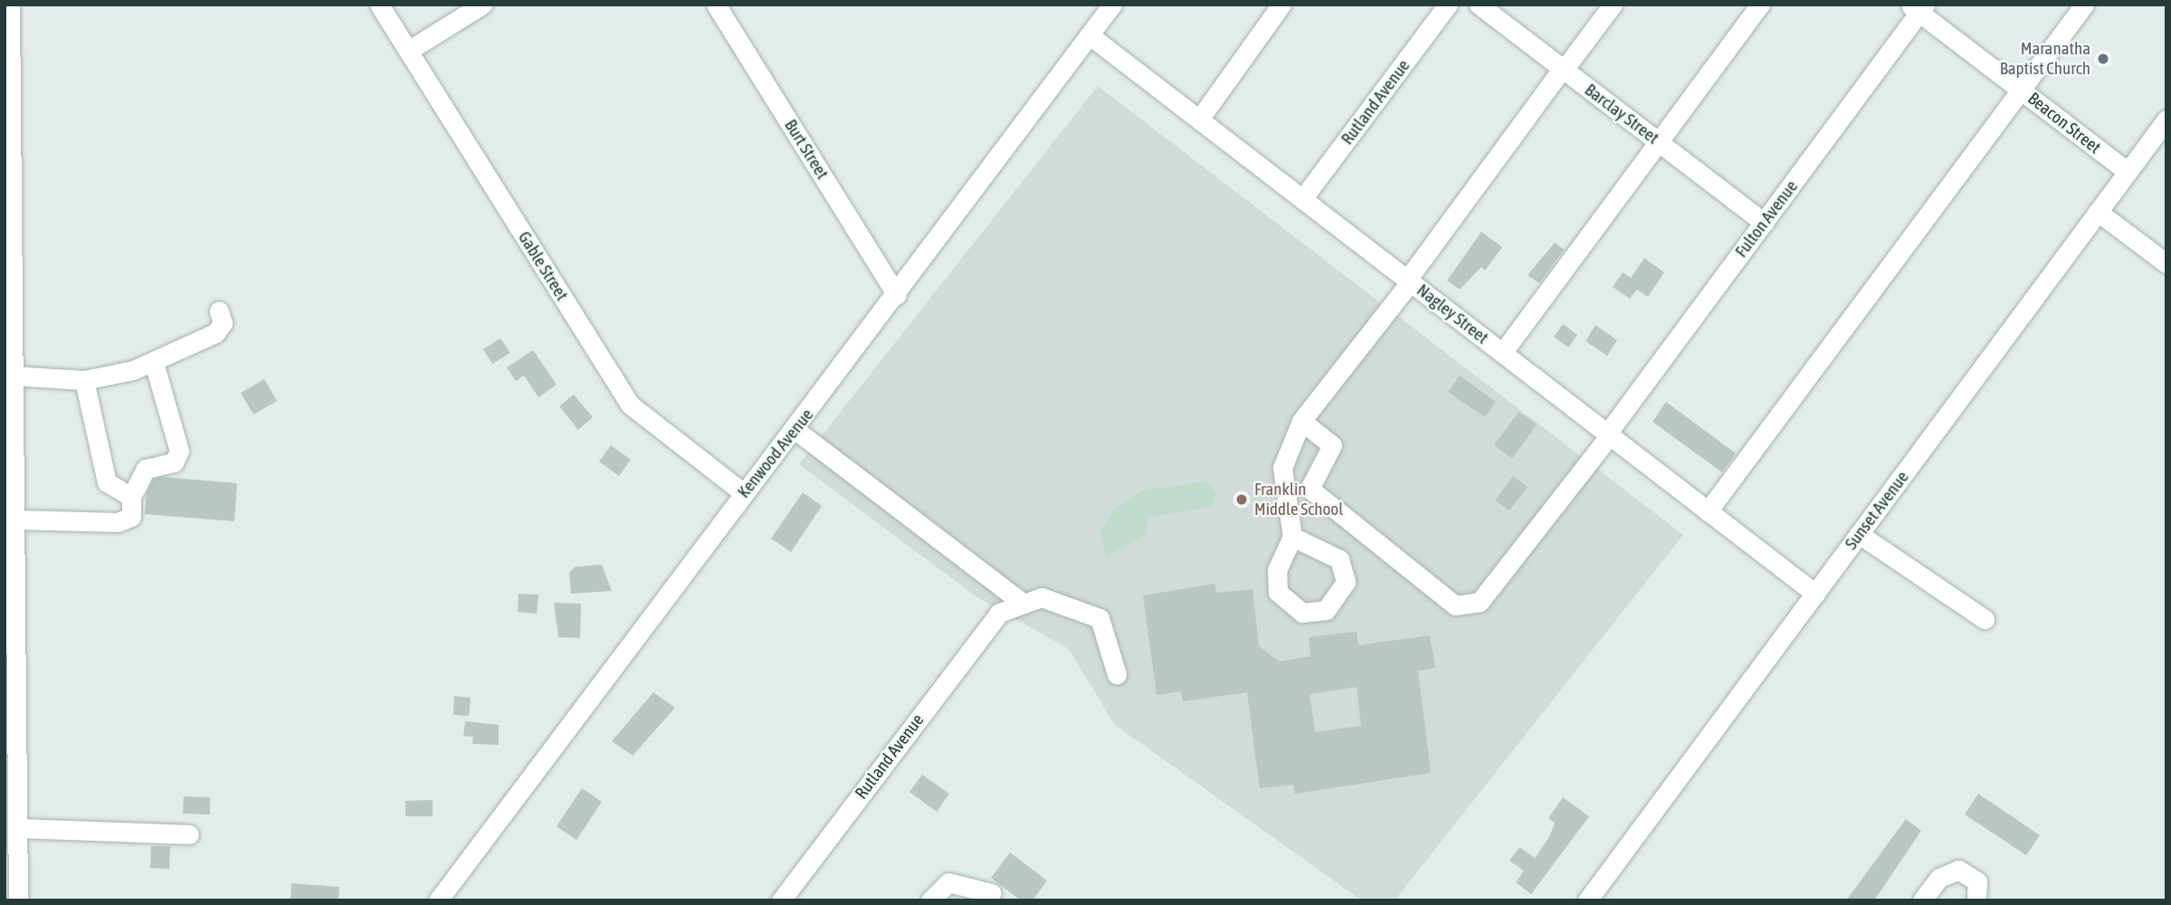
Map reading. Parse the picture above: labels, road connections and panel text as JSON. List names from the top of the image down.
{
  "streets": {
    "street": [
      "Rutland Avenue",
      "Barclay Street",
      "Beacon Street",
      "Burt Street",
      "Fulton Avenue",
      "Gable Street",
      "Nagley Street",
      "Kenwood Avenue",
      "Sunset Avenue"
    ]
  },
  "crossings": [
    ["Rutland Avenue", "Nagley Street"],
    ["Barclay Street", "Fulton Avenue"],
    ["Beacon Street", "Fulton Avenue"],
    ["Beacon Street", "Sunset Avenue"],
    ["Burt Street", "Kenwood Avenue"],
    ["Fulton Avenue", "Nagley Street"],
    ["Gable Street", "Kenwood Avenue"],
    ["Nagley Street", "Kenwood Avenue"],
    ["Nagley Street", "Sunset Avenue"]
  ],
  "places": ["Maranatha Baptist Church", "Franklin Middle School"]
}
